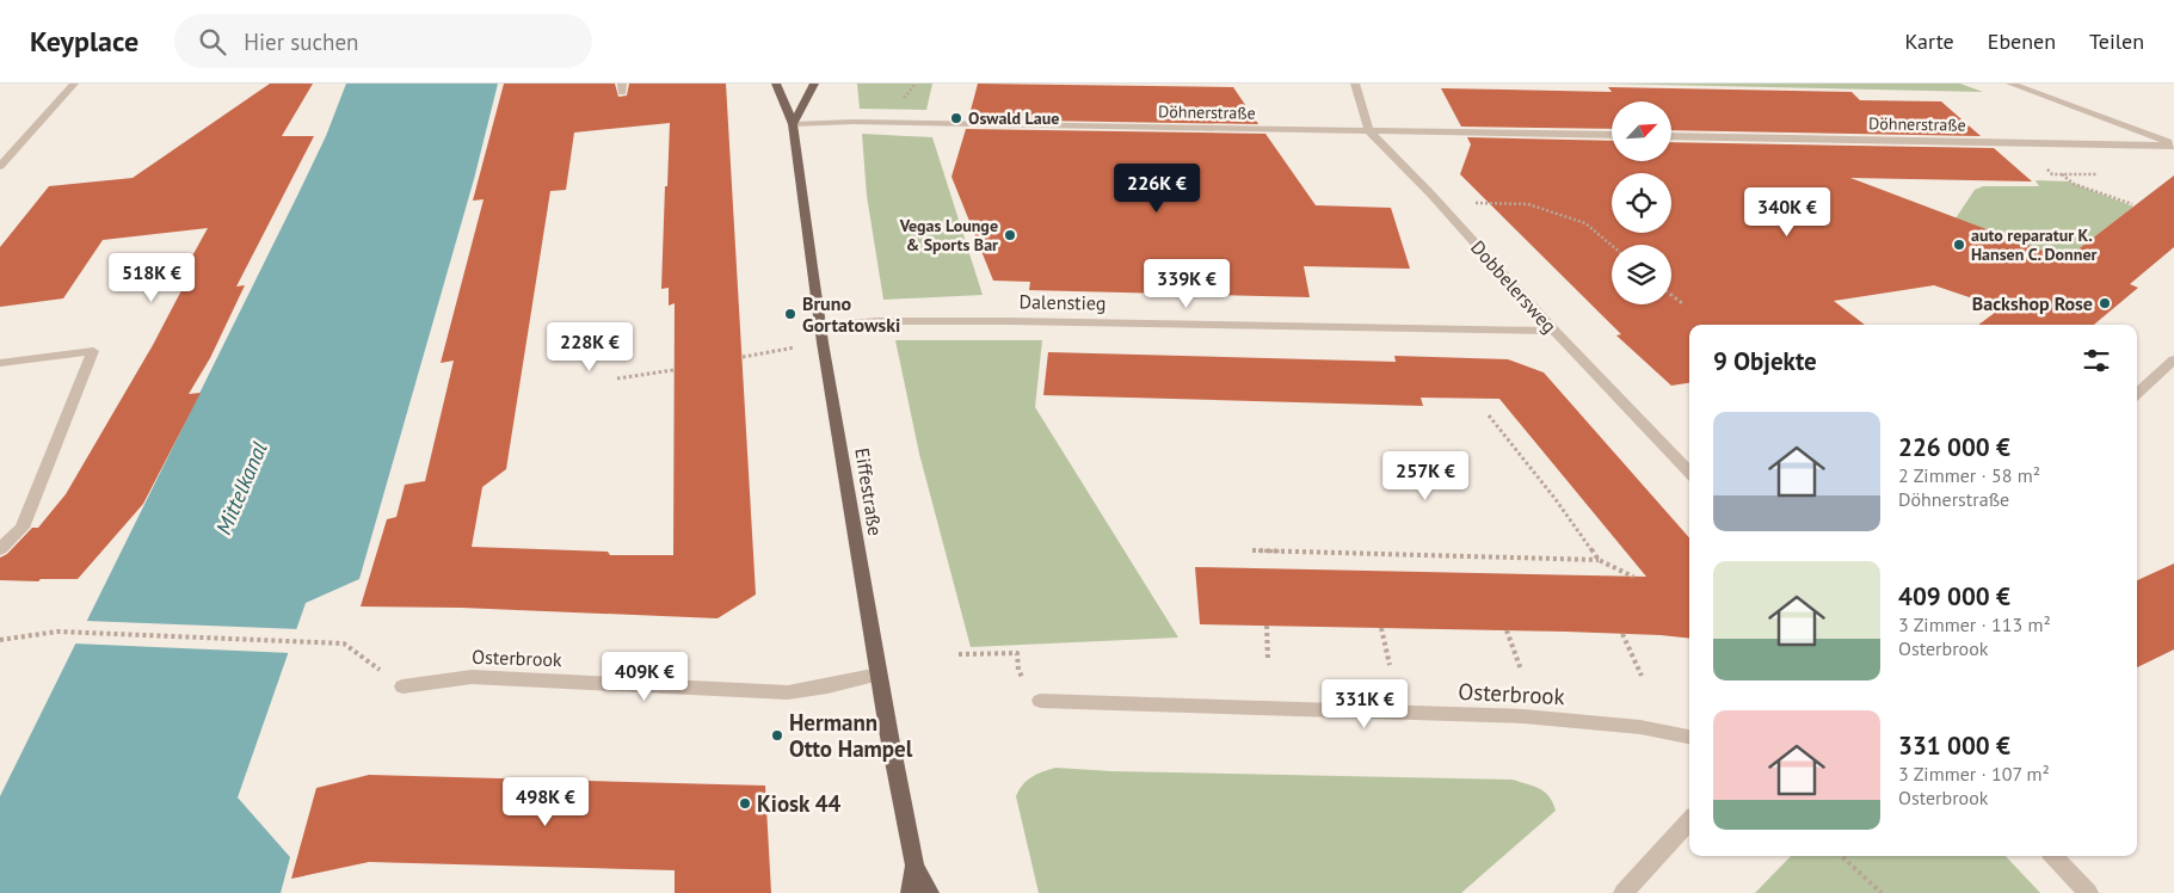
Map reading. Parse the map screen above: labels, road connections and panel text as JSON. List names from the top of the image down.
{
  "streets": {
    "main road": ["Eiffestraße"],
    "street": [
      "Döhnerstraße",
      "Dobbelersweg",
      "Dalenstieg",
      "Osterbrook"
    ]
  },
  "crossings": [
    ["Döhnerstraße", "Dobbelersweg"],
    ["Döhnerstraße", "Eiffestraße"],
    ["Dobbelersweg", "Dalenstieg"],
    ["Dalenstieg", "Eiffestraße"],
    ["Eiffestraße", "Osterbrook"]
  ],
  "water": ["Mittelkanal"],
  "places": [
    "Oswald Laue",
    "Vegas Lounge & Sports Bar",
    "auto reparatur K. Hansen C. Donner",
    "Backshop Rose",
    "Bruno Gortatowski",
    "Hermann Otto Hampel",
    "Kiosk 44"
  ],
  "north": "top right",
  "page": {
    "header": "Keyplace",
    "search": "Hier suchen",
    "nav": ["Karte", "Ebenen", "Teilen"],
    "price": [
      "226K €",
      "340K €",
      "518K €",
      "339K €",
      "228K €",
      "257K €",
      "409K €",
      "331K €",
      "498K €"
    ],
    "heading": "9 Objekte",
    "list": [
      {
        "name": "226 000 €",
        "note": "2 Zimmer · 58 m² · Döhnerstraße"
      },
      {
        "name": "409 000 €",
        "note": "3 Zimmer · 113 m² · Osterbrook"
      },
      {
        "name": "331 000 €",
        "note": "3 Zimmer · 107 m² · Osterbrook"
      }
    ]
  }
}
